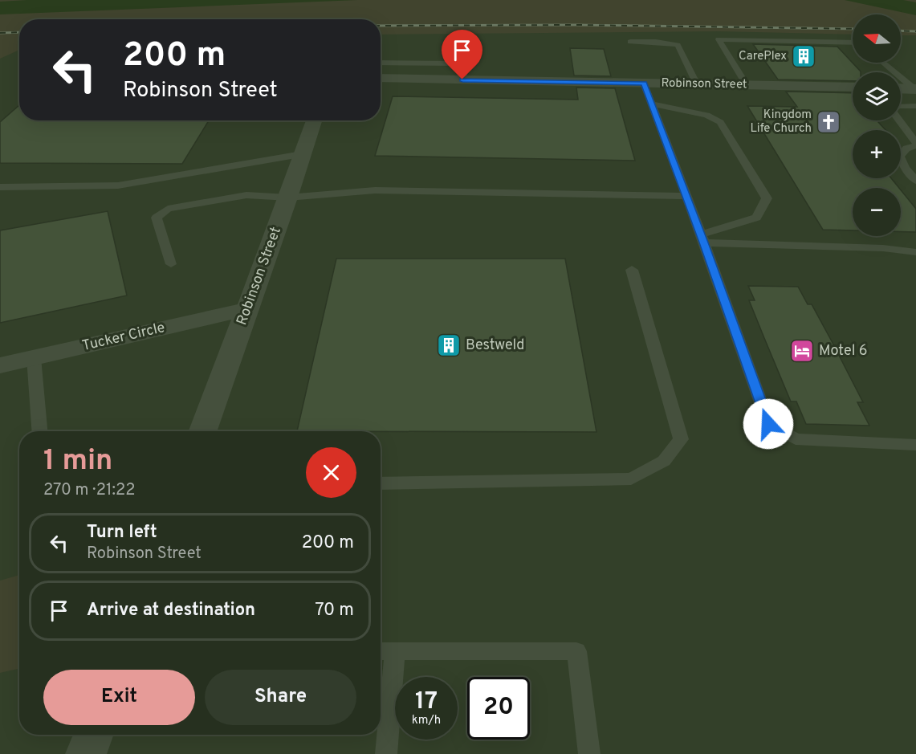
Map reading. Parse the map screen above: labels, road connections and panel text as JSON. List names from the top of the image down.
{
  "streets": {
    "street": ["Robinson Street", "Tucker Circle"]
  },
  "crossings": [
    ["Robinson Street", "Tucker Circle"]
  ],
  "places": {
    "building": ["CarePlex", "Bestweld"],
    "church": ["Kingdom Life Church"],
    "hotel": ["Motel 6"]
  },
  "north": "left",
  "page": {
    "map_buttons": ["+", "−"],
    "turn": ["200 m", "Robinson Street"],
    "heading": ["1 min", "270 m · 21:22"],
    "list": [
      {
        "name": "Turn left",
        "note": "Robinson Street",
        "value": "200 m"
      },
      {
        "name": "Arrive at destination",
        "value": "70 m"
      }
    ],
    "buttons": ["Exit", "Share"],
    "speed": "17 km/h",
    "limit": "20"
  }
}
